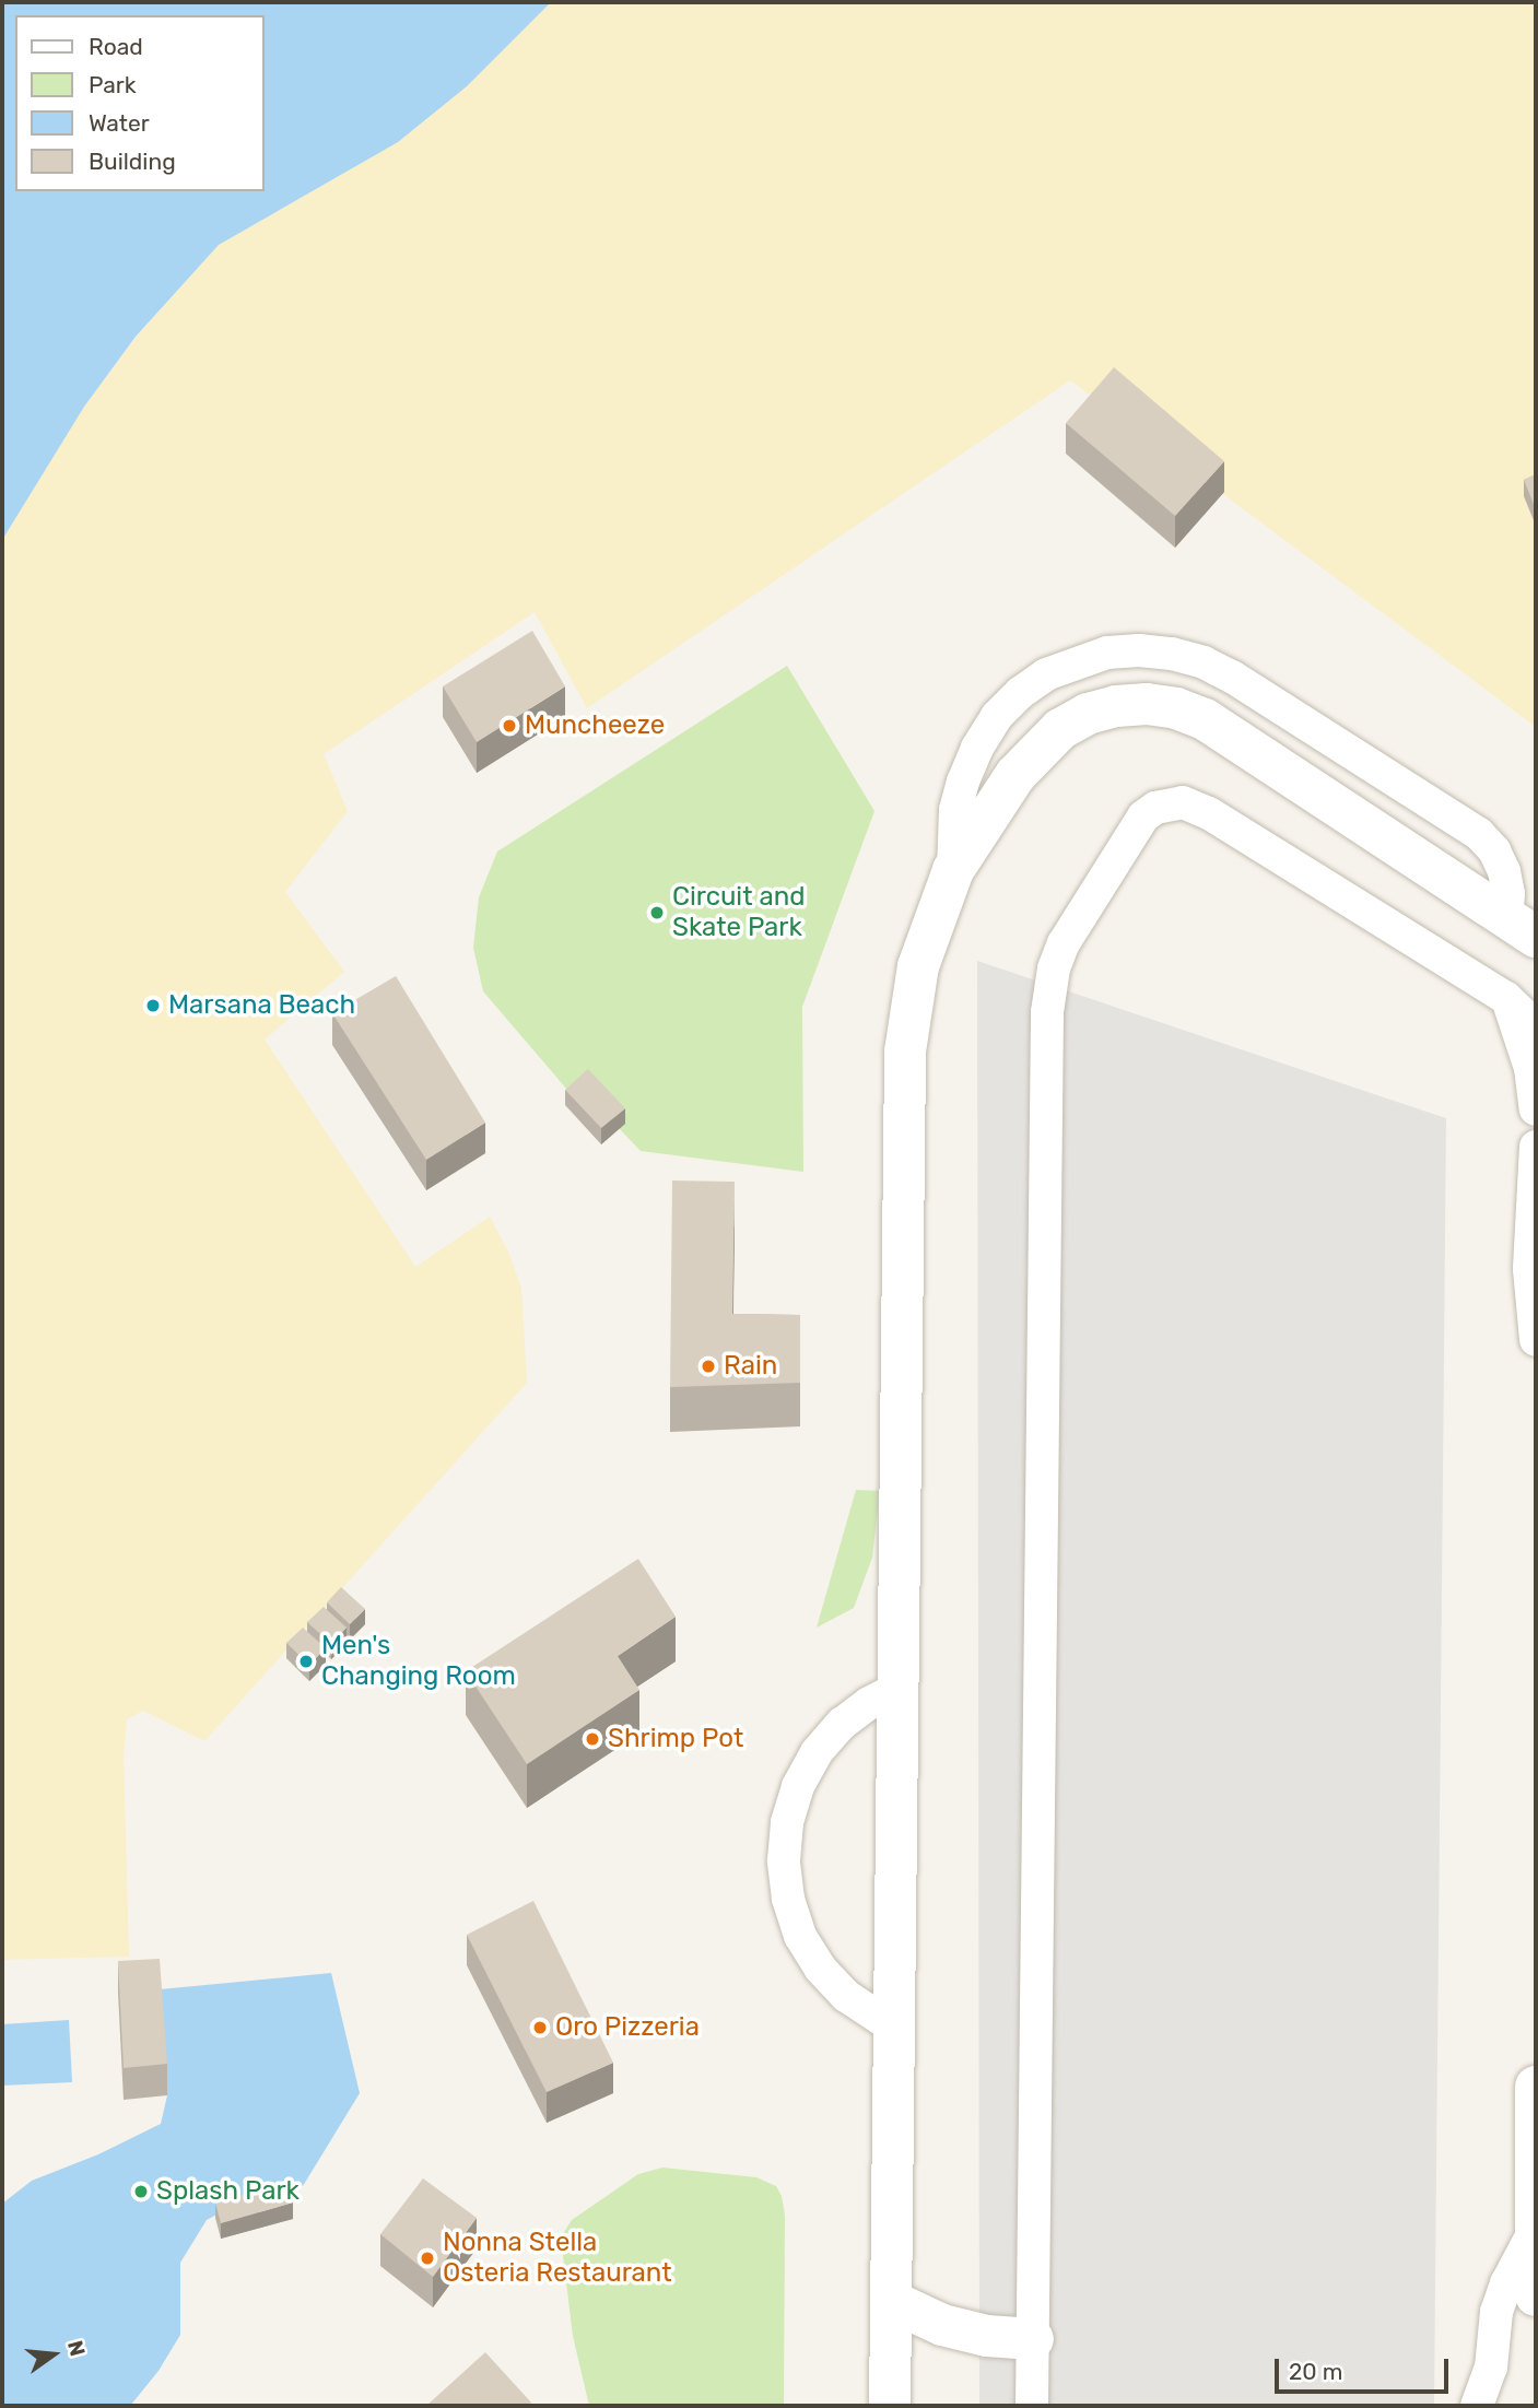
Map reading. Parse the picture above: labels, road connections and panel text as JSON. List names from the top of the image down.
{
  "places": [
    "Muncheeze",
    "Circuit and Skate Park",
    "Marsana Beach",
    "Rain",
    "Men's Changing Room",
    "Shrimp Pot",
    "Oro Pizzeria",
    "Splash Park",
    "Nonna Stella Osteria Restaurant"
  ],
  "legend": [
    "Road",
    "Park",
    "Water",
    "Building"
  ],
  "scale_bar": "20 m",
  "north": "right"
}
